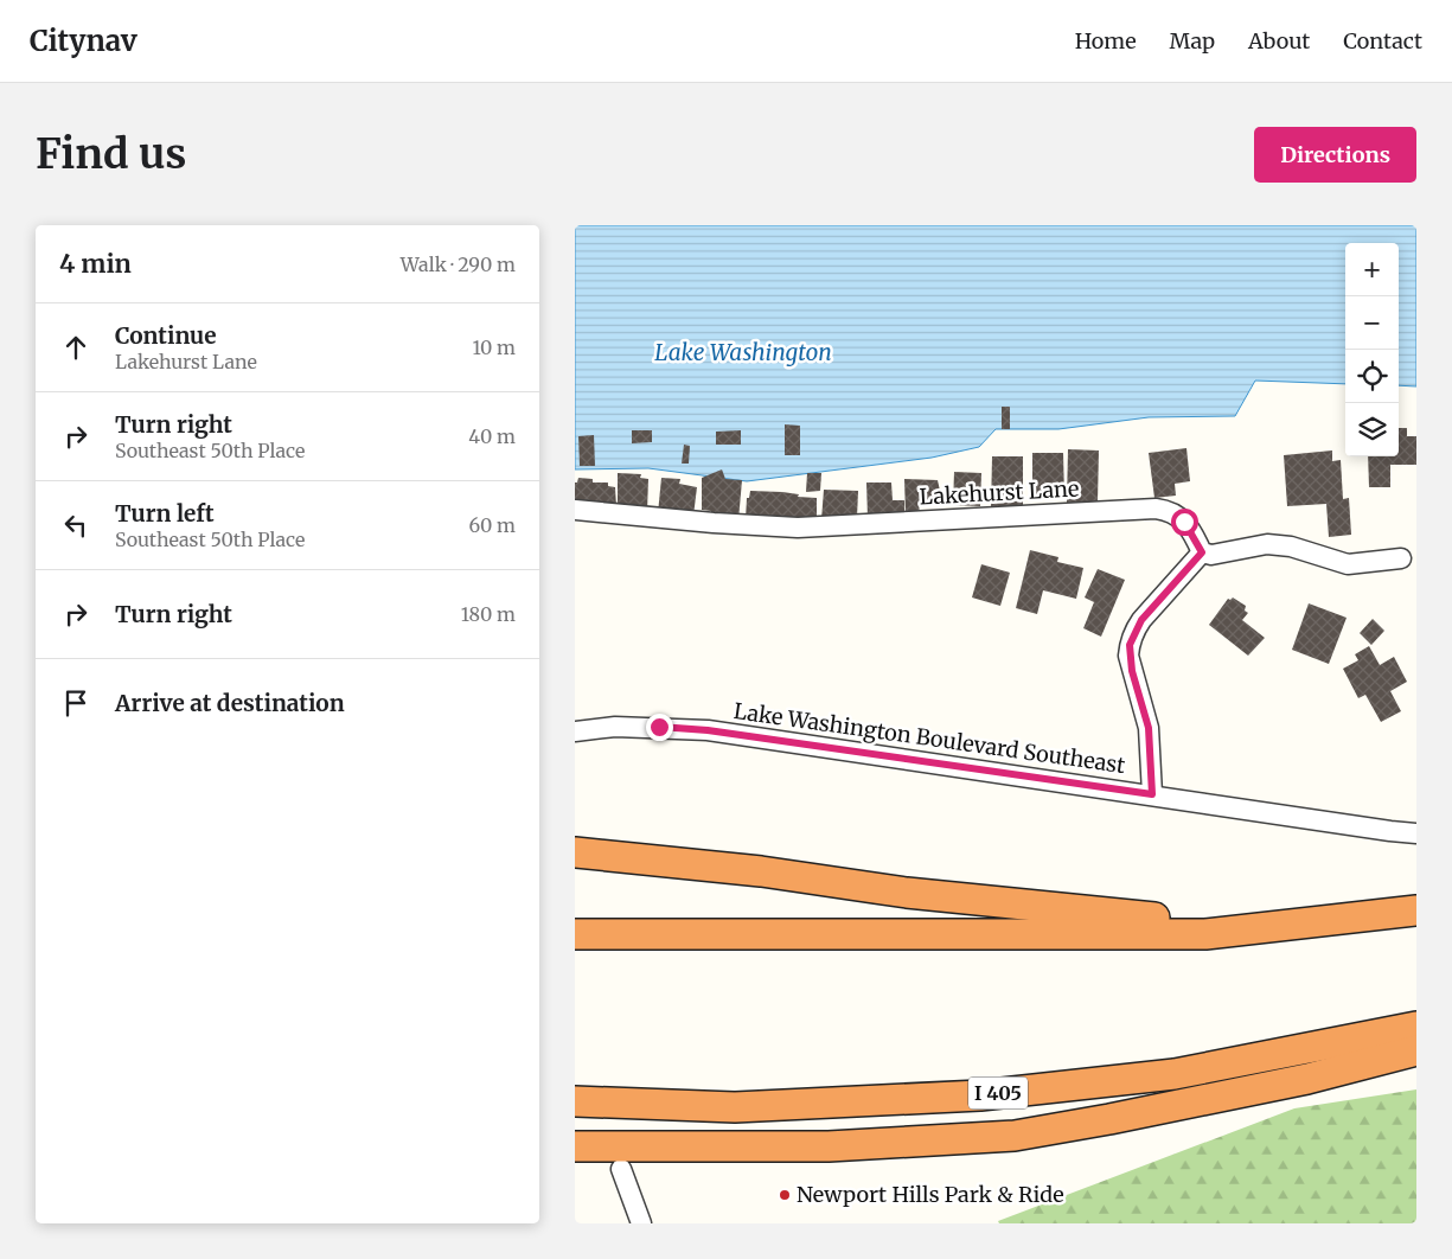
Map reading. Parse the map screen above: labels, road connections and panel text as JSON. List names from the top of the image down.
{
  "streets": {
    "highway": ["I 405"],
    "street": ["Lakehurst Lane", "Lake Washington Boulevard Southeast"]
  },
  "water": ["Lake Washington"],
  "places": ["Newport Hills Park & Ride"],
  "page": {
    "header": "Citynav",
    "nav": [
      "Home",
      "Map",
      "About",
      "Contact"
    ],
    "buttons": "Directions",
    "title": "Find us",
    "heading": ["4 min", "Walk · 290 m"],
    "map_buttons": ["+", "−"],
    "list": [
      ["Continue", "Lakehurst Lane", "10 m"],
      ["Turn right", "Southeast 50th Place", "40 m"],
      ["Turn left", "Southeast 50th Place", "60 m"],
      ["Turn right", "180 m"],
      "Arrive at destination"
    ]
  }
}
